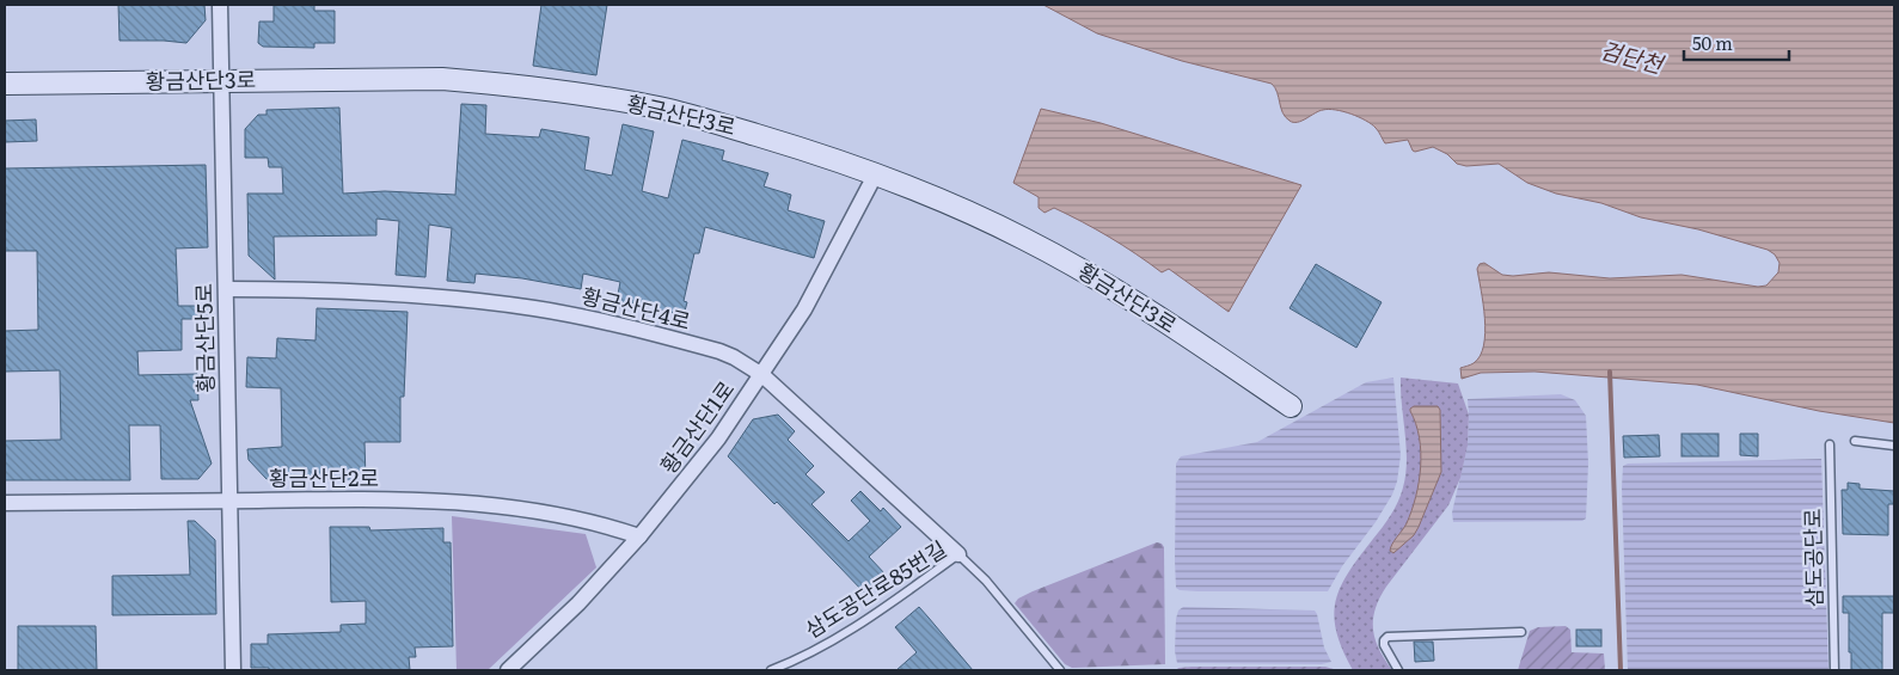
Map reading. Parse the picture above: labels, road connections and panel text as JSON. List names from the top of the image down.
{
  "streets": {
    "street": [
      "황금산단3로",
      "황금산단4로",
      "황금산단5로",
      "황금산단1로",
      "황금산단2로"
    ],
    "lane": ["삼도공단로", "삼도공단로85번길"]
  },
  "crossings": [
    ["황금산단3로", "황금산단5로"],
    ["황금산단3로", "황금산단1로"],
    ["황금산단4로", "황금산단5로"],
    ["황금산단4로", "황금산단1로"],
    ["황금산단4로", "삼도공단로85번길"],
    ["황금산단5로", "황금산단2로"],
    ["황금산단1로", "황금산단2로"]
  ],
  "water": ["검단천"],
  "scale_bar": "50 m"
}
